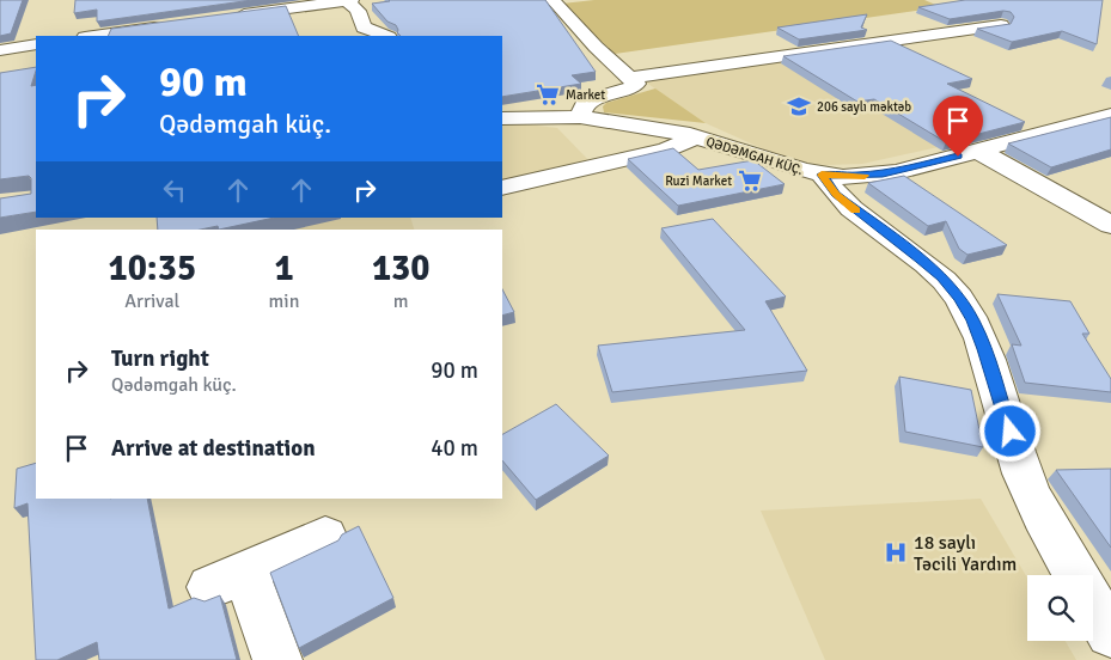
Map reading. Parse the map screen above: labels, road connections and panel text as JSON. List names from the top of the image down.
{
  "streets": {
    "street": ["QƏDƏMGAH KÜÇ."]
  },
  "places": {
    "supermarket": ["Market", "Ruzi Market"],
    "school or university": ["206 saylı məktəb"],
    "hospital": ["18 saylı Təcili Yardım"]
  },
  "page": {
    "turn": ["90 m", "Qədəmgah küç."],
    "eta": [
      "10:35",
      "Arrival",
      "1",
      "min",
      "130",
      "m"
    ],
    "list": [
      {
        "name": "Turn right",
        "note": "Qədəmgah küç.",
        "value": "90 m"
      },
      {
        "name": "Arrive at destination",
        "value": "40 m"
      }
    ]
  }
}
